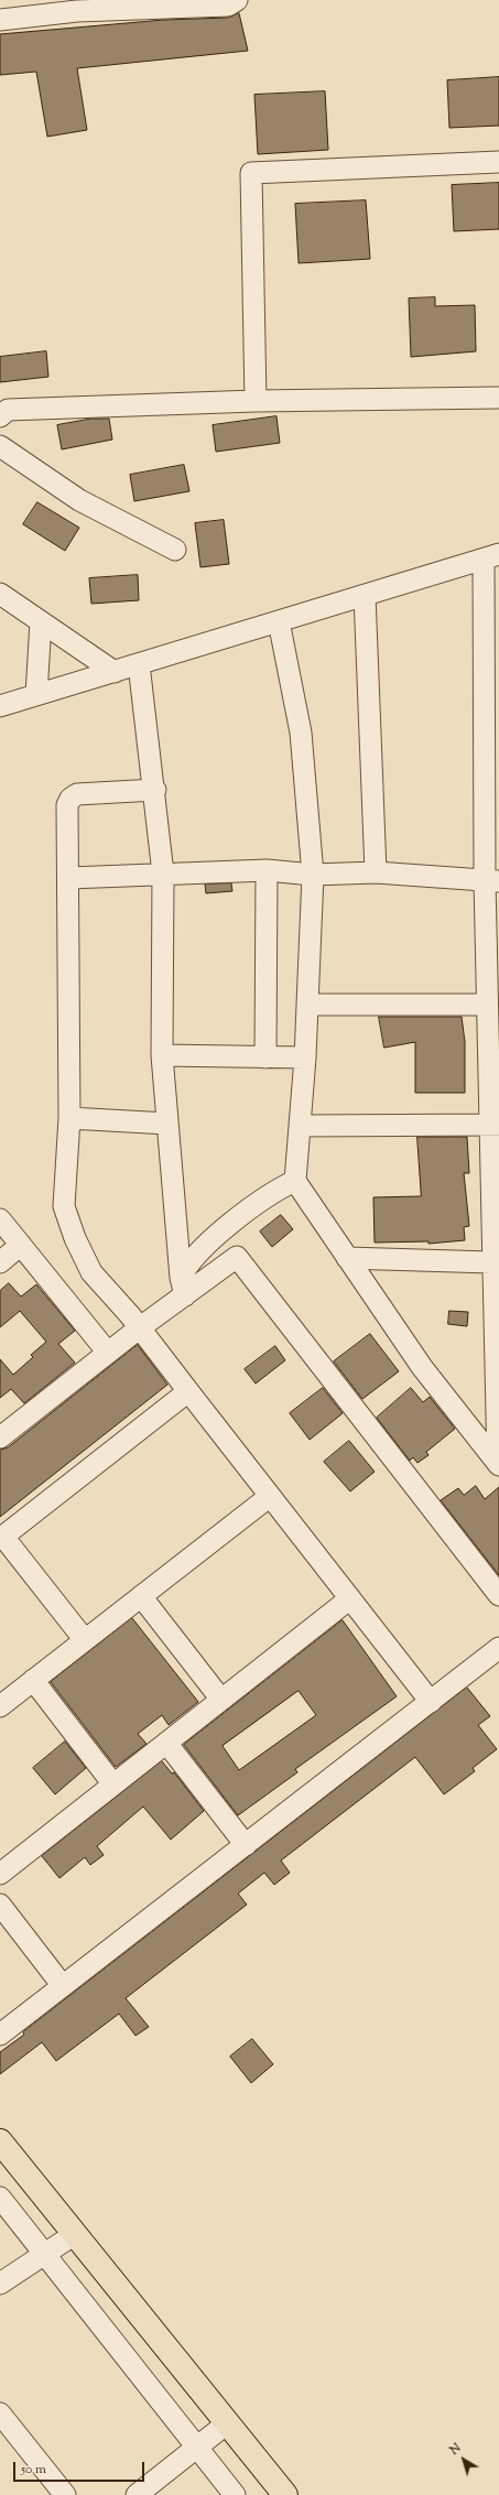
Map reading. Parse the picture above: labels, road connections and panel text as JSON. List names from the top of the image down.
{
  "scale_bar": "50 m",
  "north": "top left"
}
